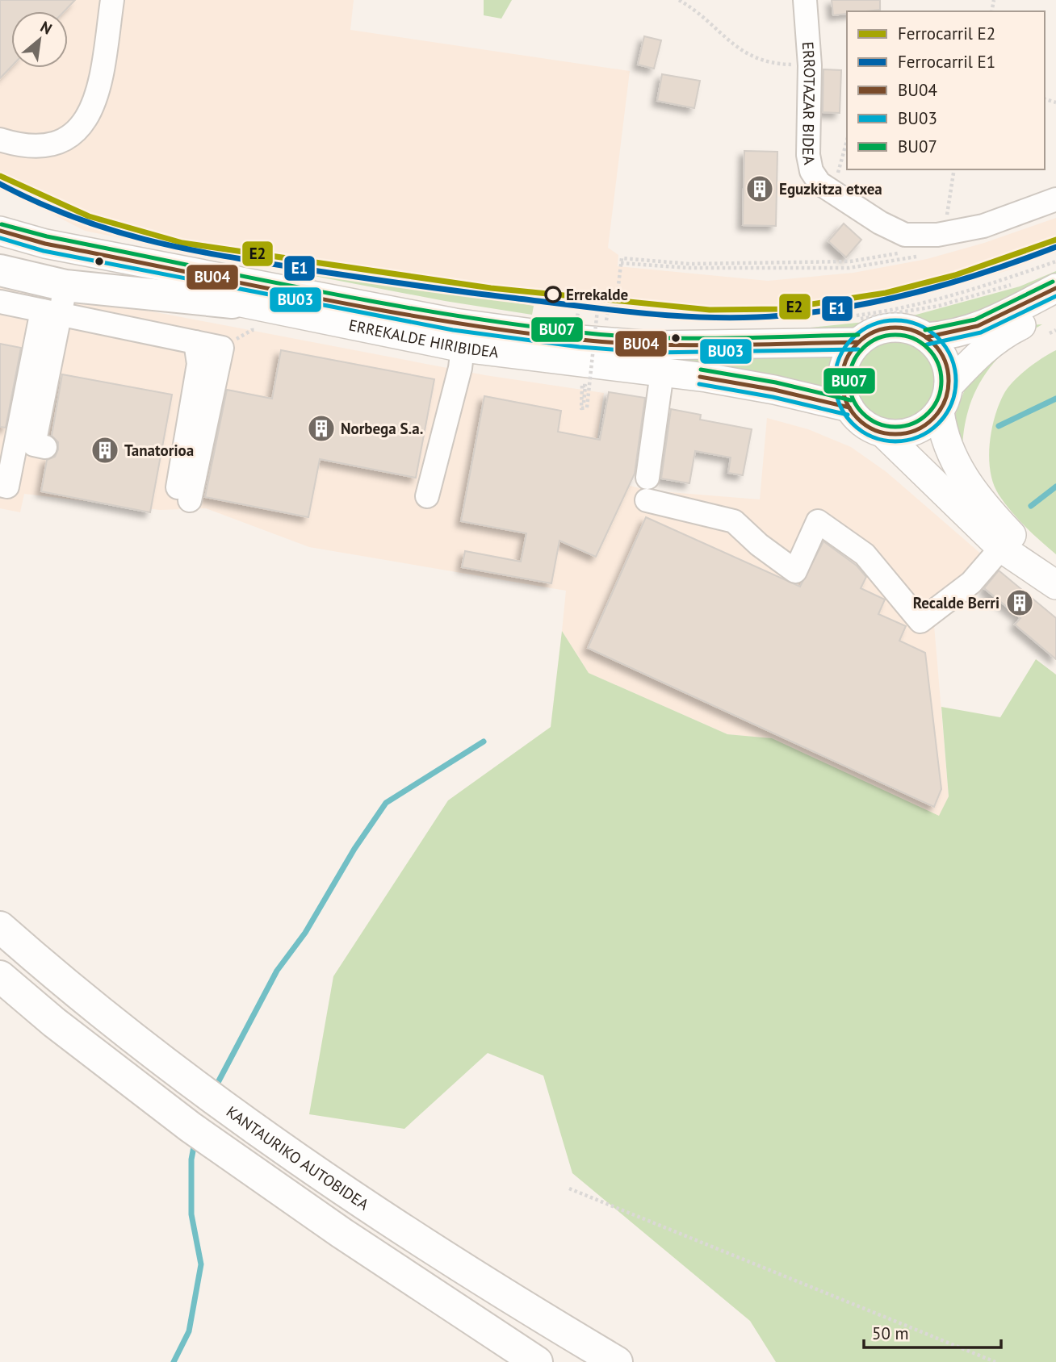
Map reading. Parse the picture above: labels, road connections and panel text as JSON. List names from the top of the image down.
{
  "streets": {
    "highway": ["KANTAURIKO AUTOBIDEA"],
    "main road": ["ERREKALDE HIRIBIDEA"],
    "street": ["ERROTAZAR BIDEA"]
  },
  "places": {
    "building": [
      "Eguzkitza etxea",
      "Norbega S.a.",
      "Tanatorioa",
      "Recalde Berri"
    ],
    "other": ["Errekalde"]
  },
  "lines": [
    "rail line E2",
    "rail line E1",
    "transit line BU07",
    "transit line BU04",
    "transit line BU03"
  ],
  "legend": [
    "Ferrocarril E2",
    "Ferrocarril E1",
    "BU04",
    "BU03",
    "BU07"
  ],
  "scale_bar": "50 m",
  "north": "top right"
}
